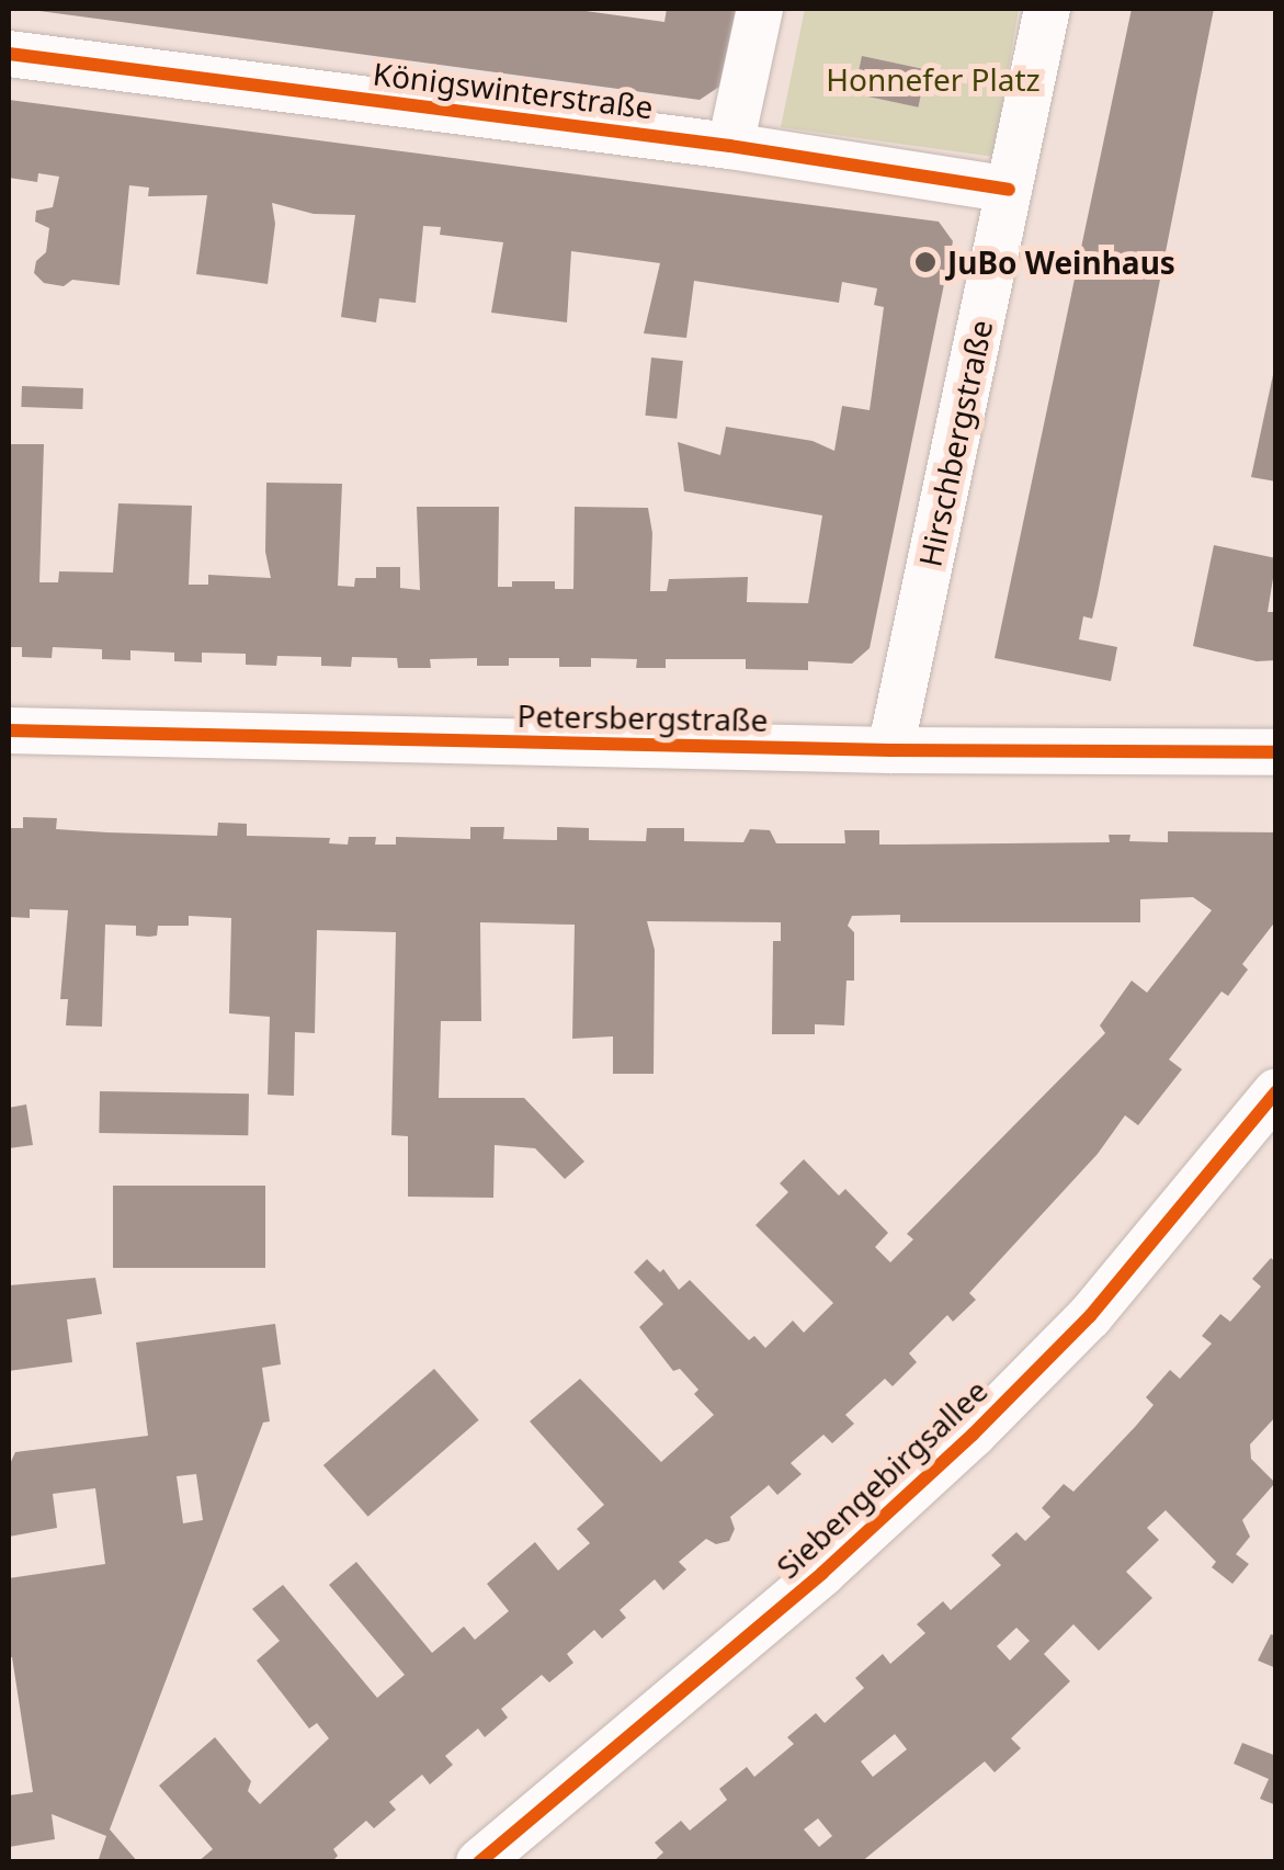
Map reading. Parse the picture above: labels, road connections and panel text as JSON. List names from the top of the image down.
{
  "streets": {
    "street": [
      "Königswinterstraße",
      "Hirschbergstraße",
      "Petersbergstraße",
      "Siebengebirgsallee"
    ]
  },
  "crossings": [
    ["Königswinterstraße", "Hirschbergstraße"],
    ["Hirschbergstraße", "Petersbergstraße"]
  ],
  "parks": ["Honnefer Platz"],
  "places": ["JuBo Weinhaus"]
}
